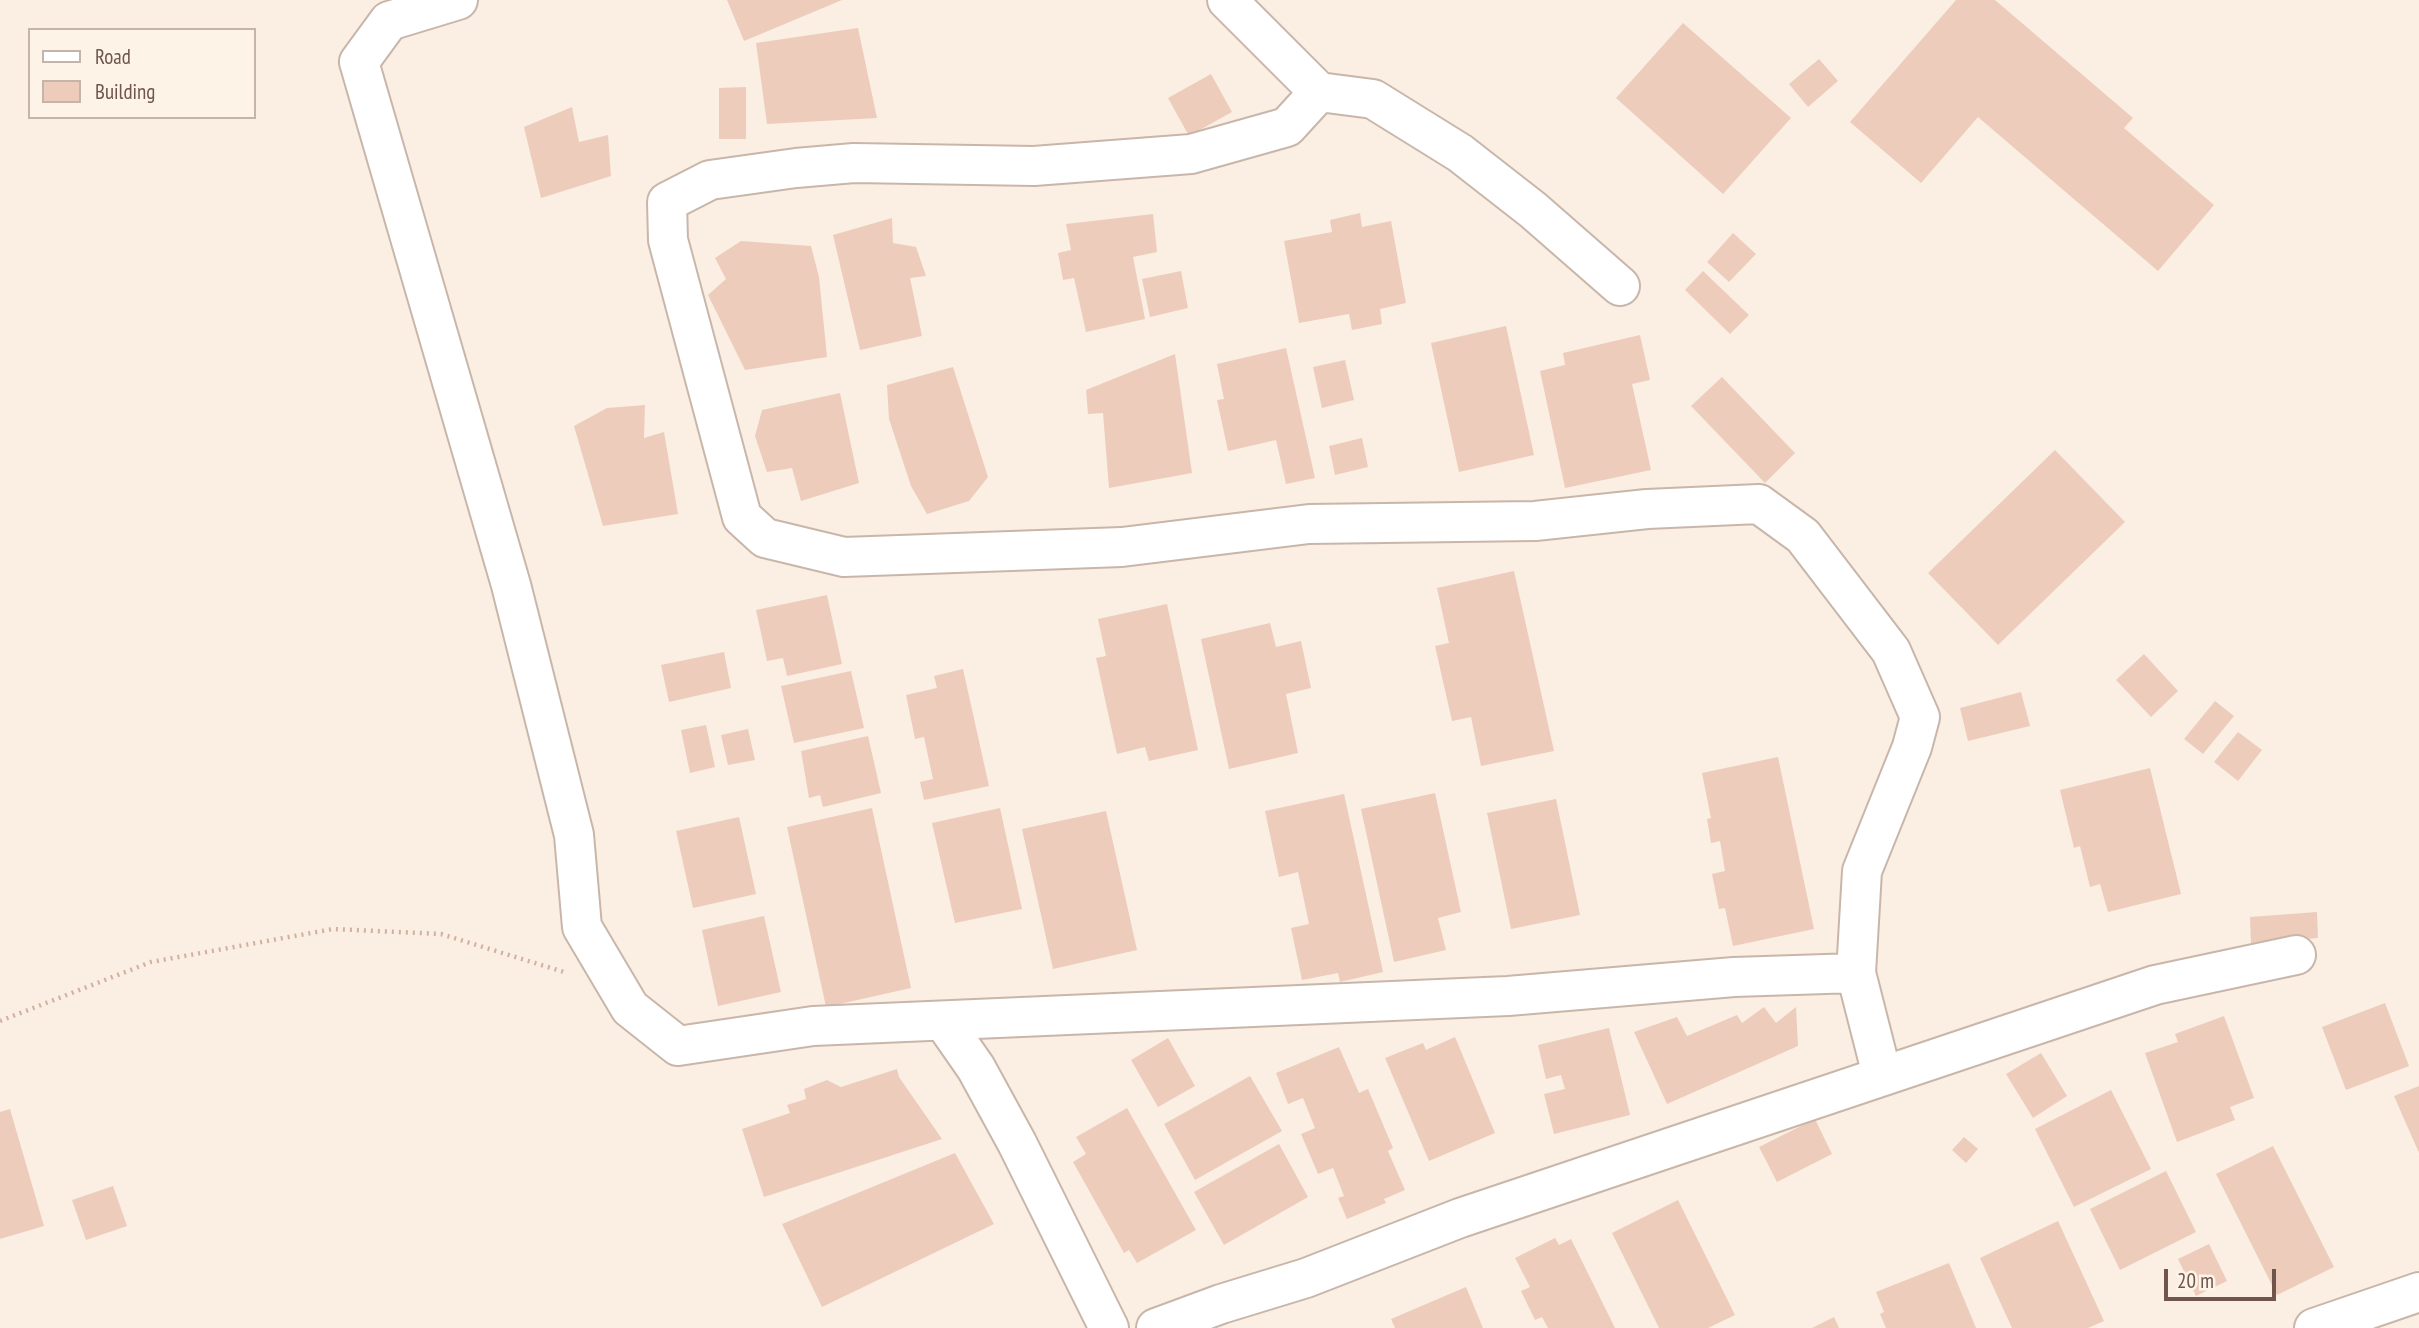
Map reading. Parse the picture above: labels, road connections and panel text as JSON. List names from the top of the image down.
{
  "legend": ["Road", "Building"],
  "scale_bar": "20 m"
}
